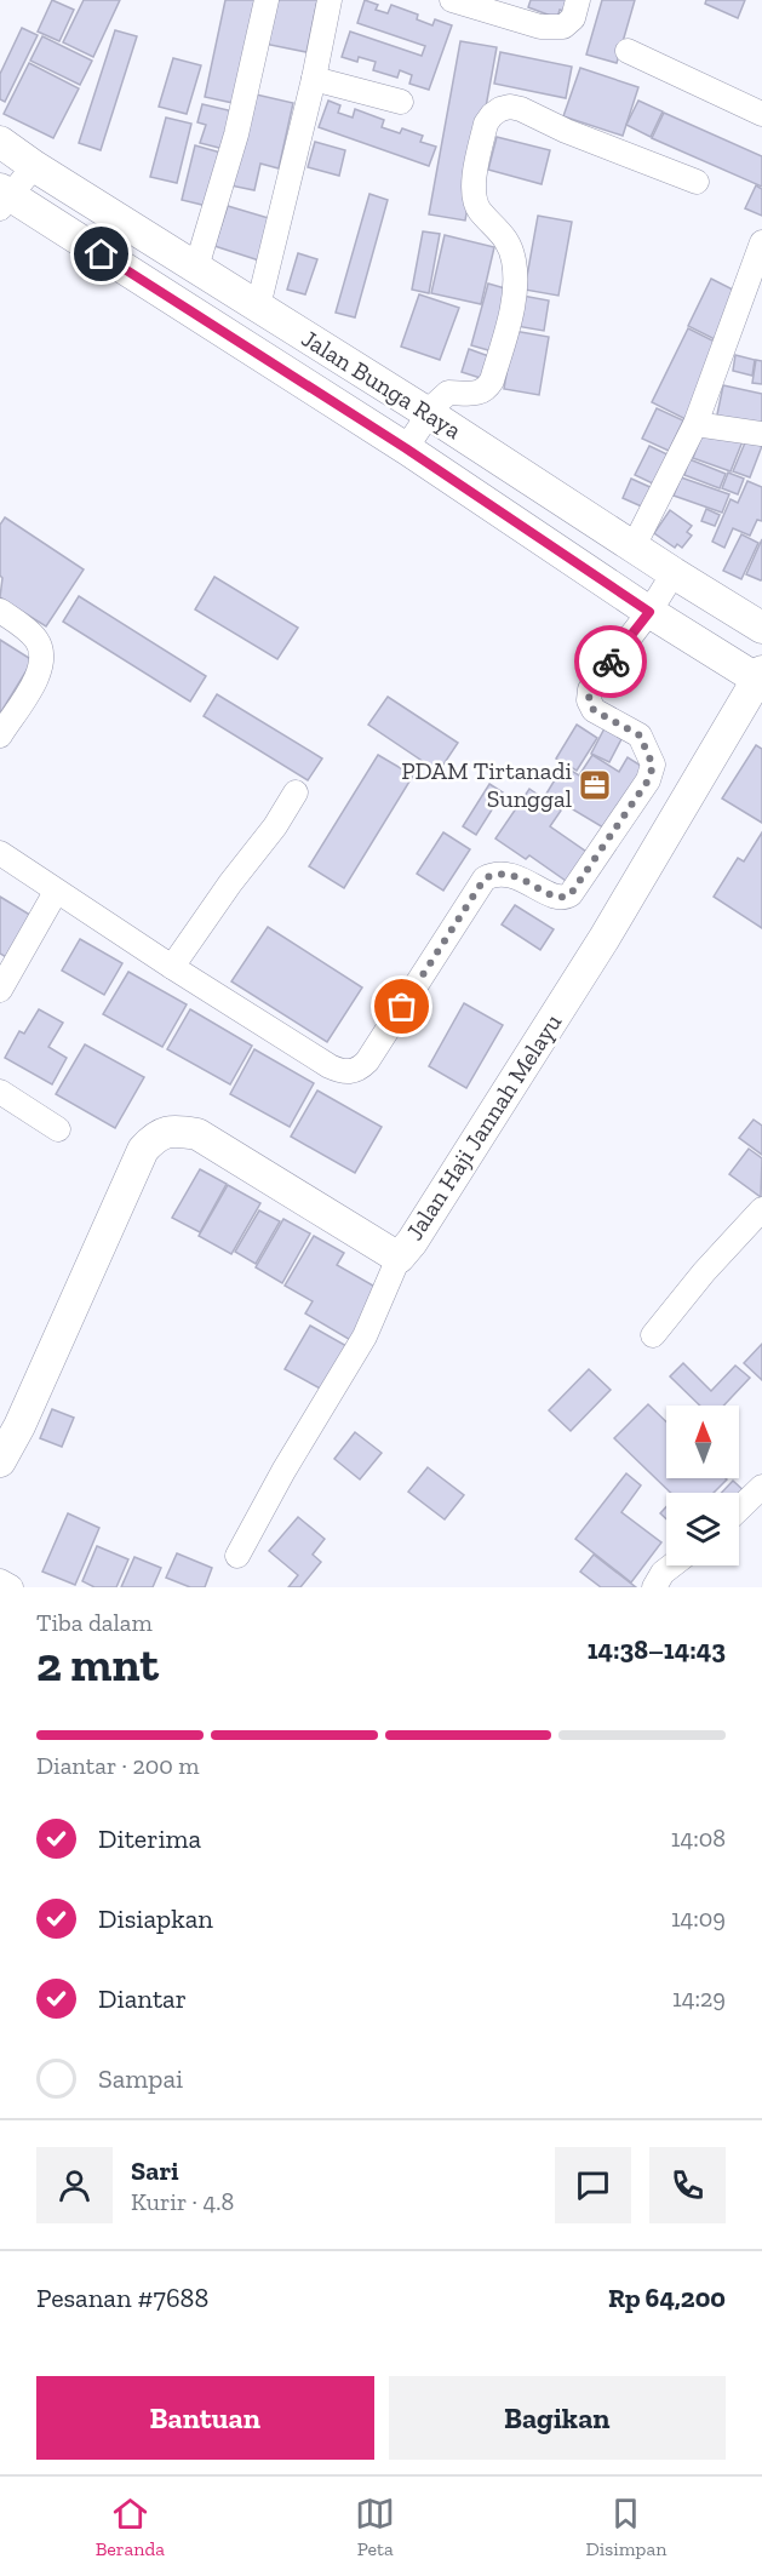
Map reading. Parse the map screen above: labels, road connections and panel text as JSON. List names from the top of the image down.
{
  "streets": {
    "main road": ["Jalan Bunga Raya", "Jalan Haji Jannah Melayu"]
  },
  "crossings": [
    ["Jalan Bunga Raya", "Jalan Haji Jannah Melayu"]
  ],
  "places": {
    "office": ["PDAM Tirtanadi Sunggal"]
  },
  "north": "top",
  "page": {
    "heading": ["2 mnt", "Tiba dalam", "14:38–14:43"],
    "panel": [
      "Sari",
      "Kurir · 4.8",
      "Pesanan #7688",
      "Rp 64,200"
    ],
    "bar": "Diantar · 200 m",
    "list": [
      ["Diterima", "14:08"],
      ["Disiapkan", "14:09"],
      ["Diantar", "14:29"],
      "Sampai"
    ],
    "buttons": ["Bantuan", "Bagikan"],
    "tabs": ["Beranda", "Peta", "Disimpan"]
  }
}
